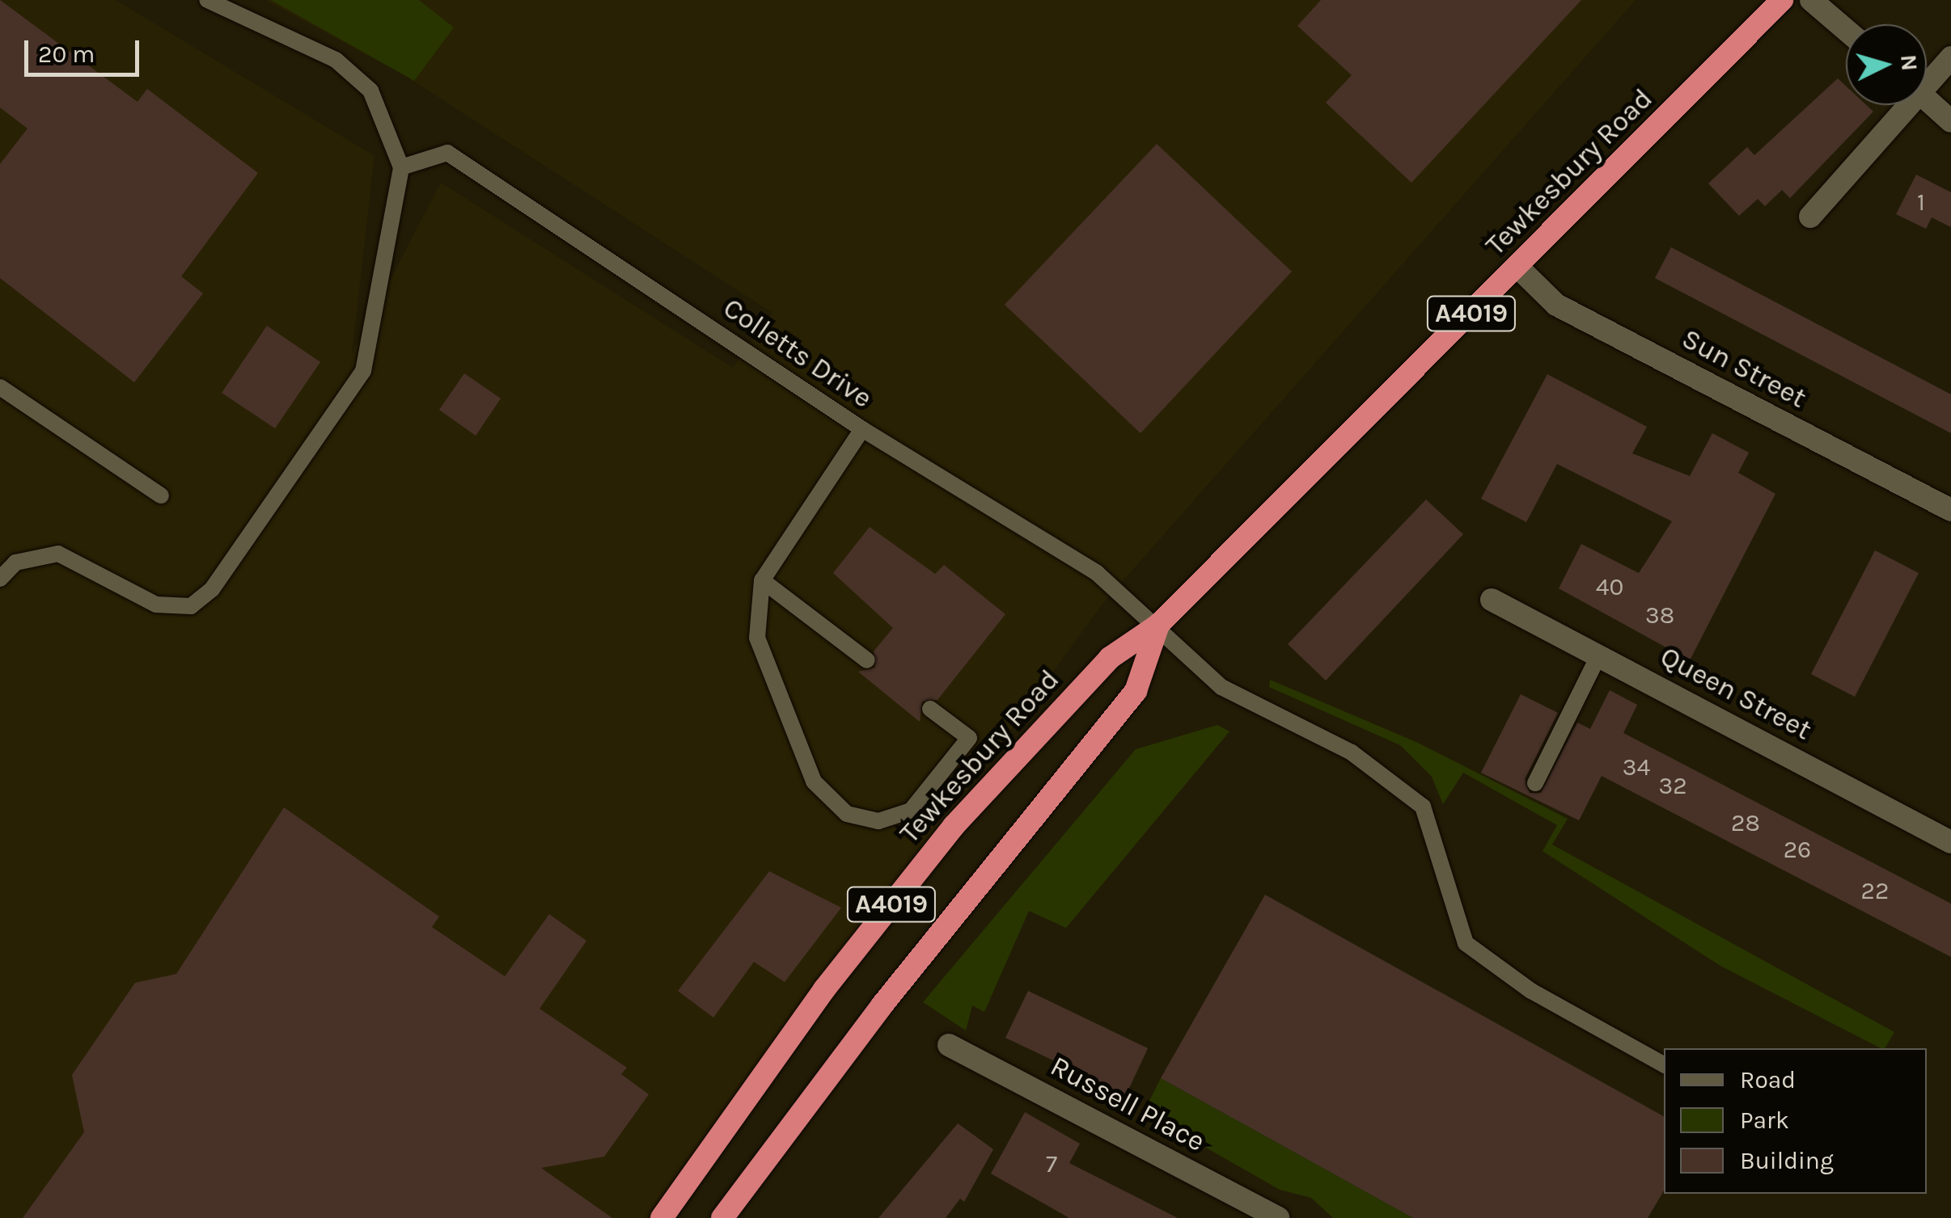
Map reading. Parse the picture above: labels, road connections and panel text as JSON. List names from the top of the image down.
{
  "streets": {
    "highway": ["Tewkesbury Road", "A4019"],
    "street": ["Sun Street", "Queen Street", "Russell Place"],
    "lane": ["Colletts Drive"]
  },
  "crossings": [
    ["Tewkesbury Road", "Colletts Drive"],
    ["Tewkesbury Road", "Sun Street"]
  ],
  "house_numbers": [
    "1",
    "40",
    "38",
    "34",
    "32",
    "28",
    "26",
    "22",
    "7"
  ],
  "legend": ["Road", "Park", "Building"],
  "scale_bar": "20 m",
  "north": "right"
}
